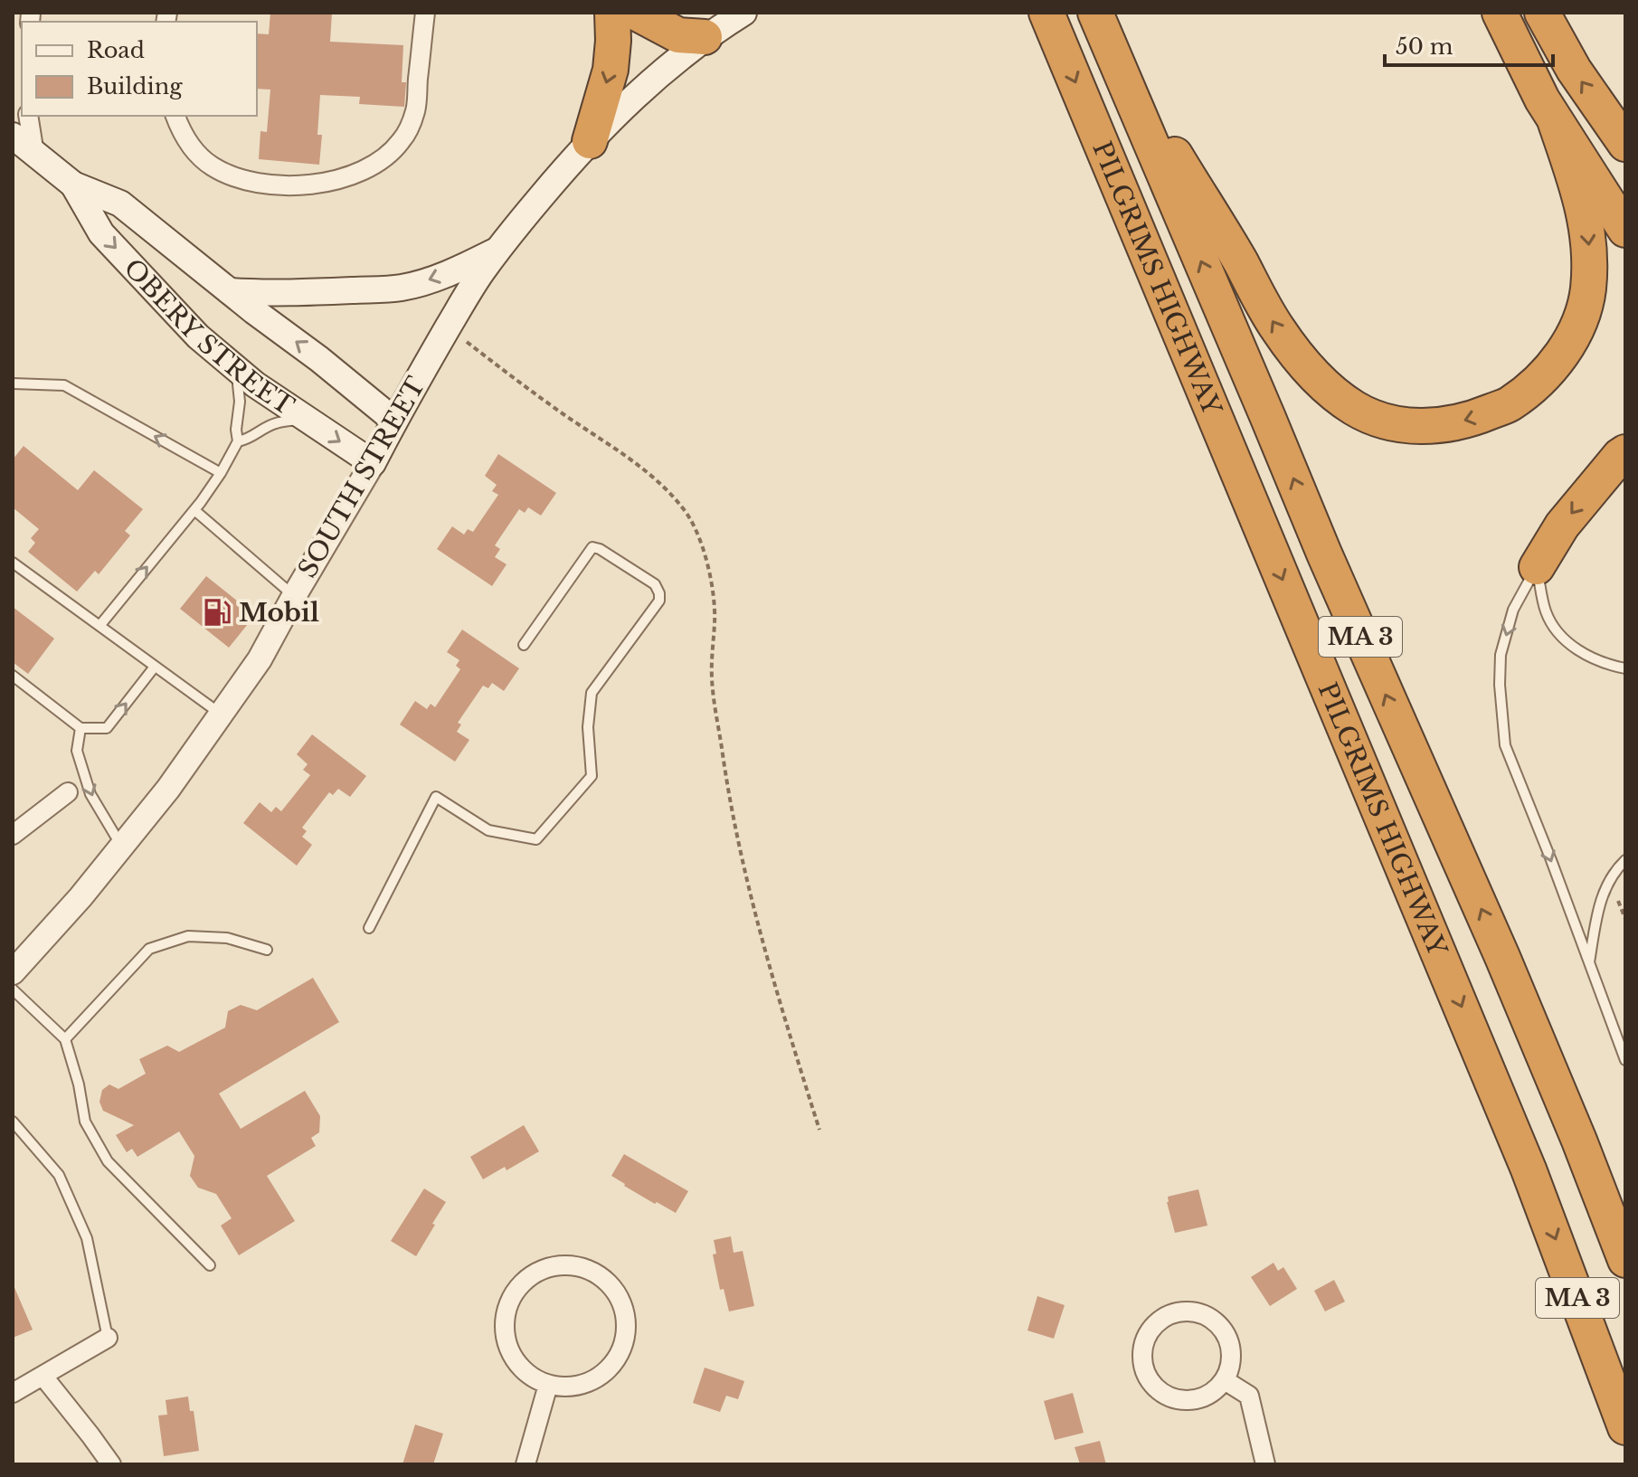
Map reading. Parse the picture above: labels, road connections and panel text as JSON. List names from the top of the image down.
{
  "streets": {
    "highway": ["PILGRIMS HIGHWAY", "MA 3"],
    "main road": ["OBERY STREET", "SOUTH STREET"]
  },
  "crossings": [
    ["OBERY STREET", "SOUTH STREET"]
  ],
  "places": {
    "fuel station": ["Mobil"]
  },
  "legend": ["Road", "Building"],
  "scale_bar": "50 m"
}
